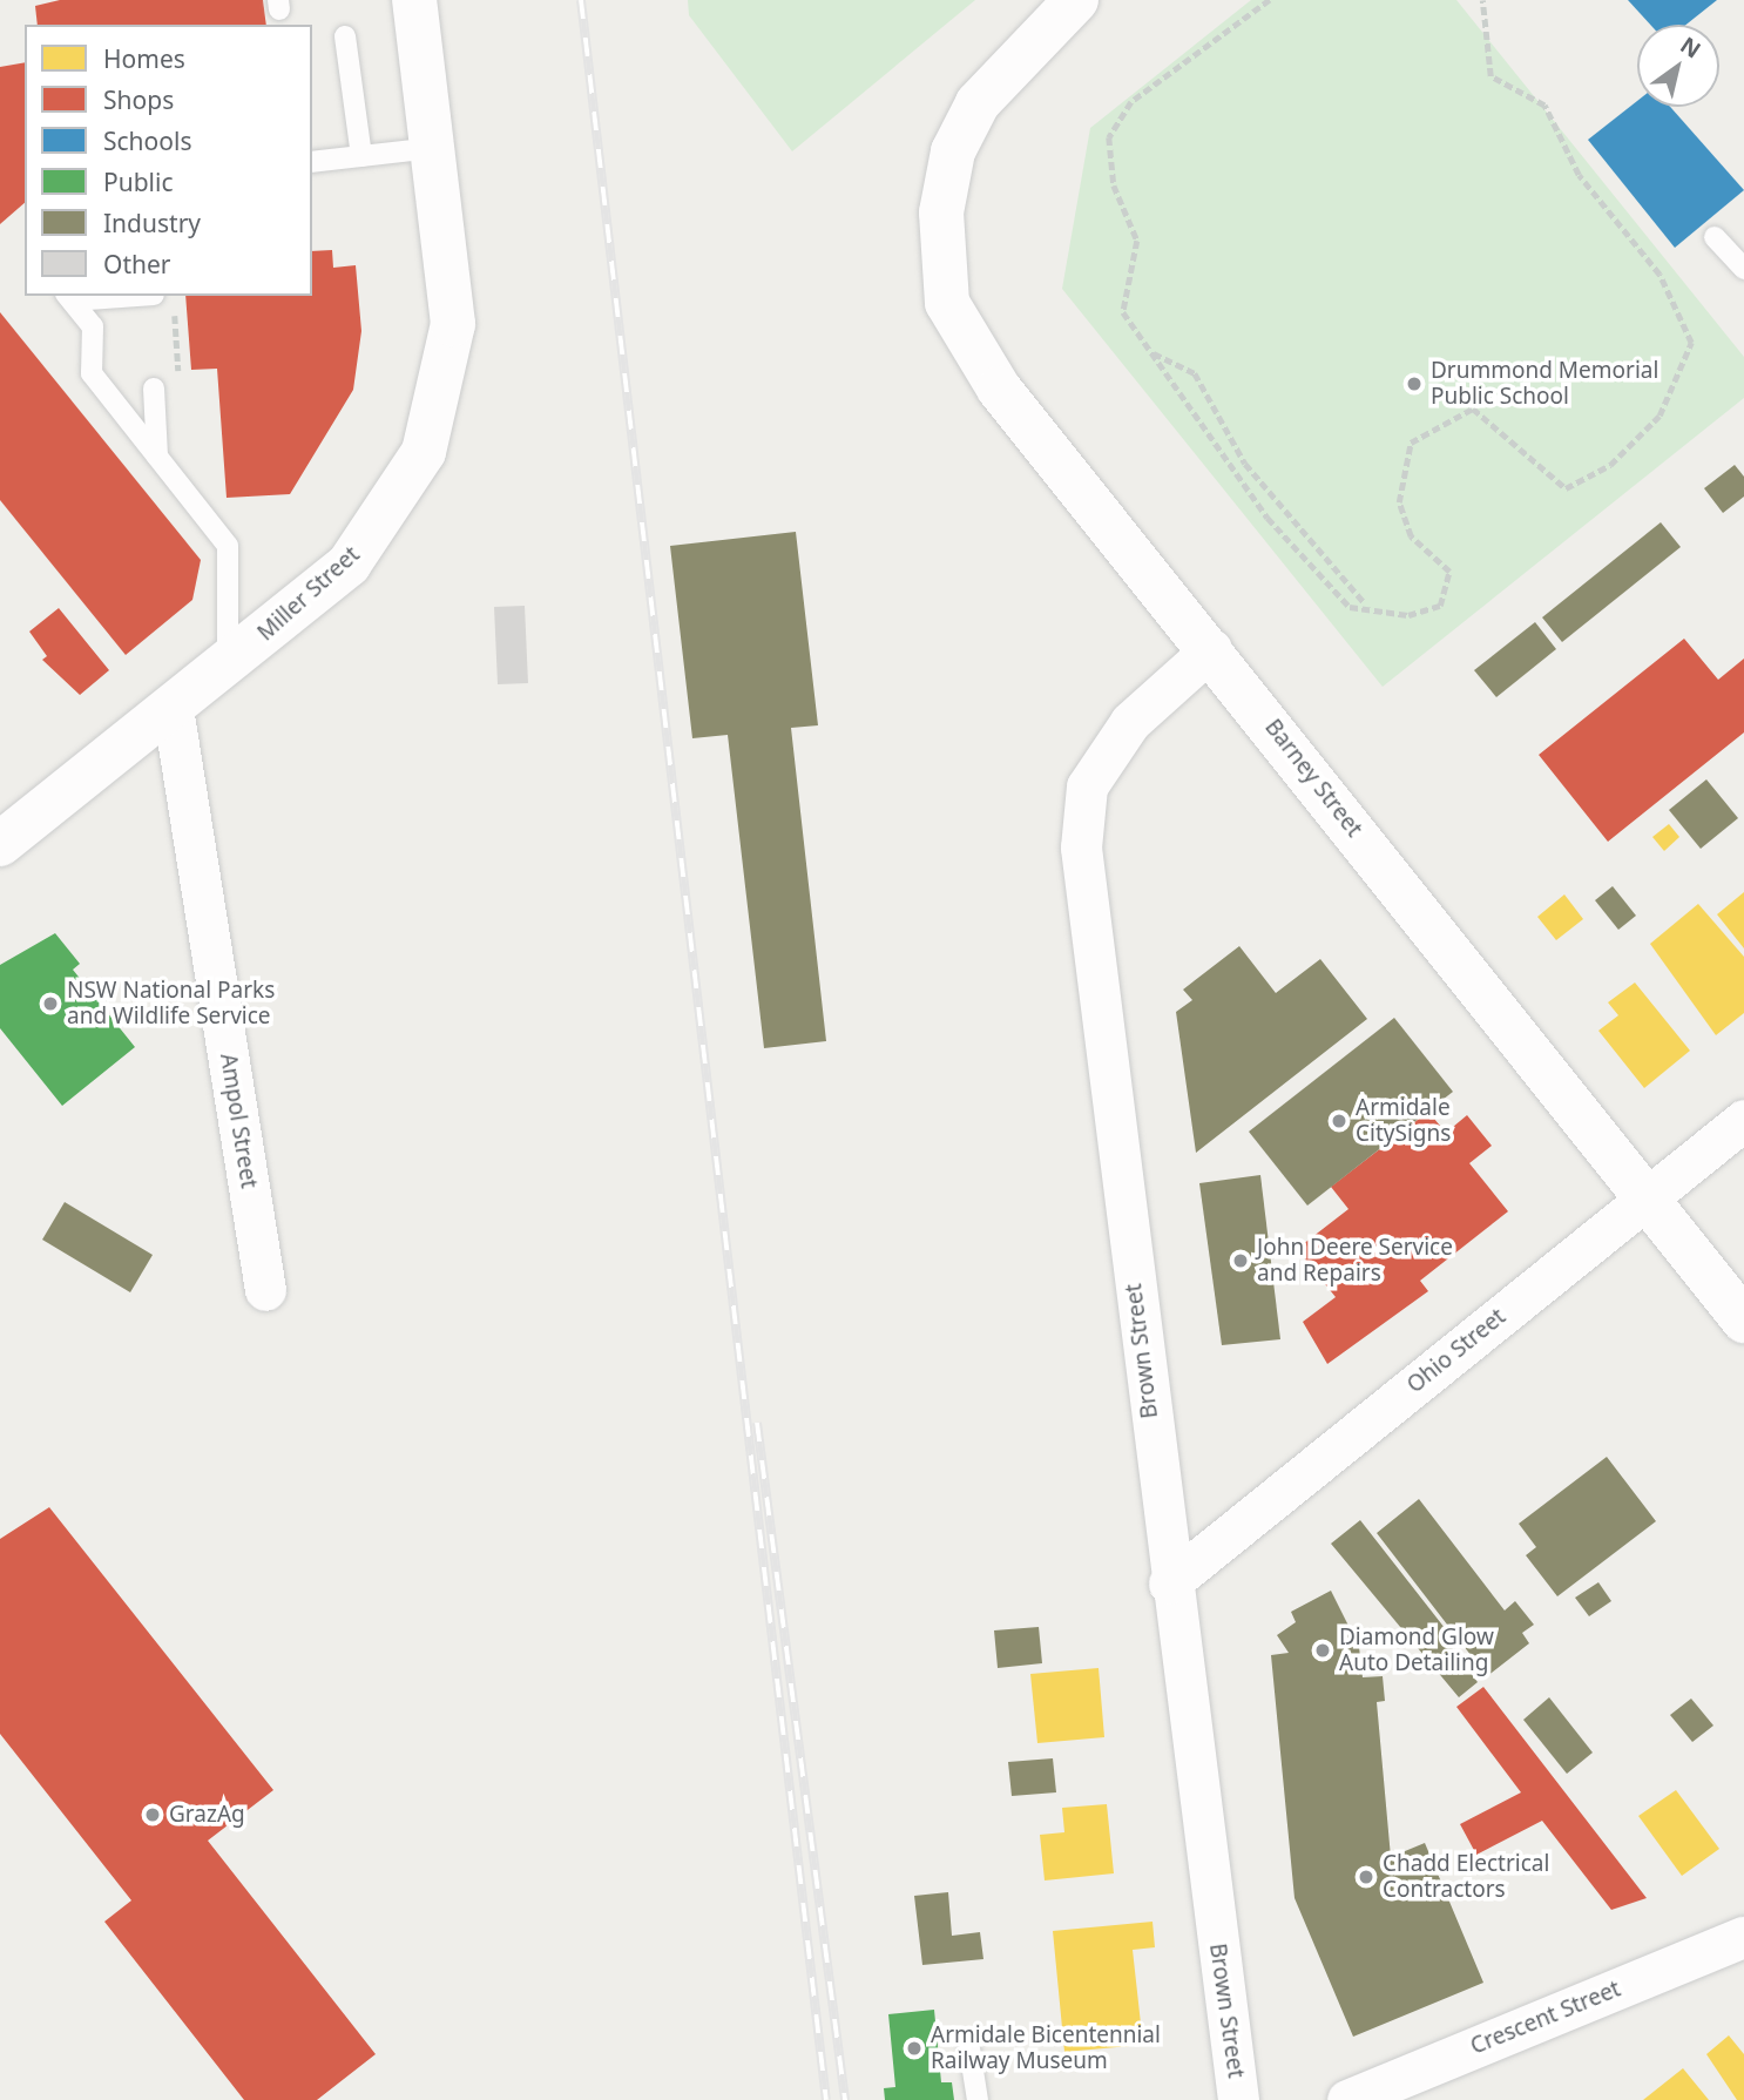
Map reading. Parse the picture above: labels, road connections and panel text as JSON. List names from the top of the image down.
{
  "streets": {
    "street": [
      "Miller Street",
      "Barney Street",
      "Ampol Street",
      "Brown Street",
      "Ohio Street",
      "Crescent Street"
    ]
  },
  "crossings": [
    ["Miller Street", "Ampol Street"],
    ["Barney Street", "Brown Street"],
    ["Barney Street", "Ohio Street"],
    ["Brown Street", "Ohio Street"]
  ],
  "places": [
    "Drummond Memorial Public School",
    "NSW National Parks and Wildlife Service",
    "Armidale CitySigns",
    "John Deere Service and Repairs",
    "Diamond Glow Auto Detailing",
    "GrazAg",
    "Chadd Electrical Contractors",
    "Armidale Bicentennial Railway Museum"
  ],
  "legend": [
    "Homes",
    "Shops",
    "Schools",
    "Public",
    "Industry",
    "Other"
  ],
  "north": "top right"
}
